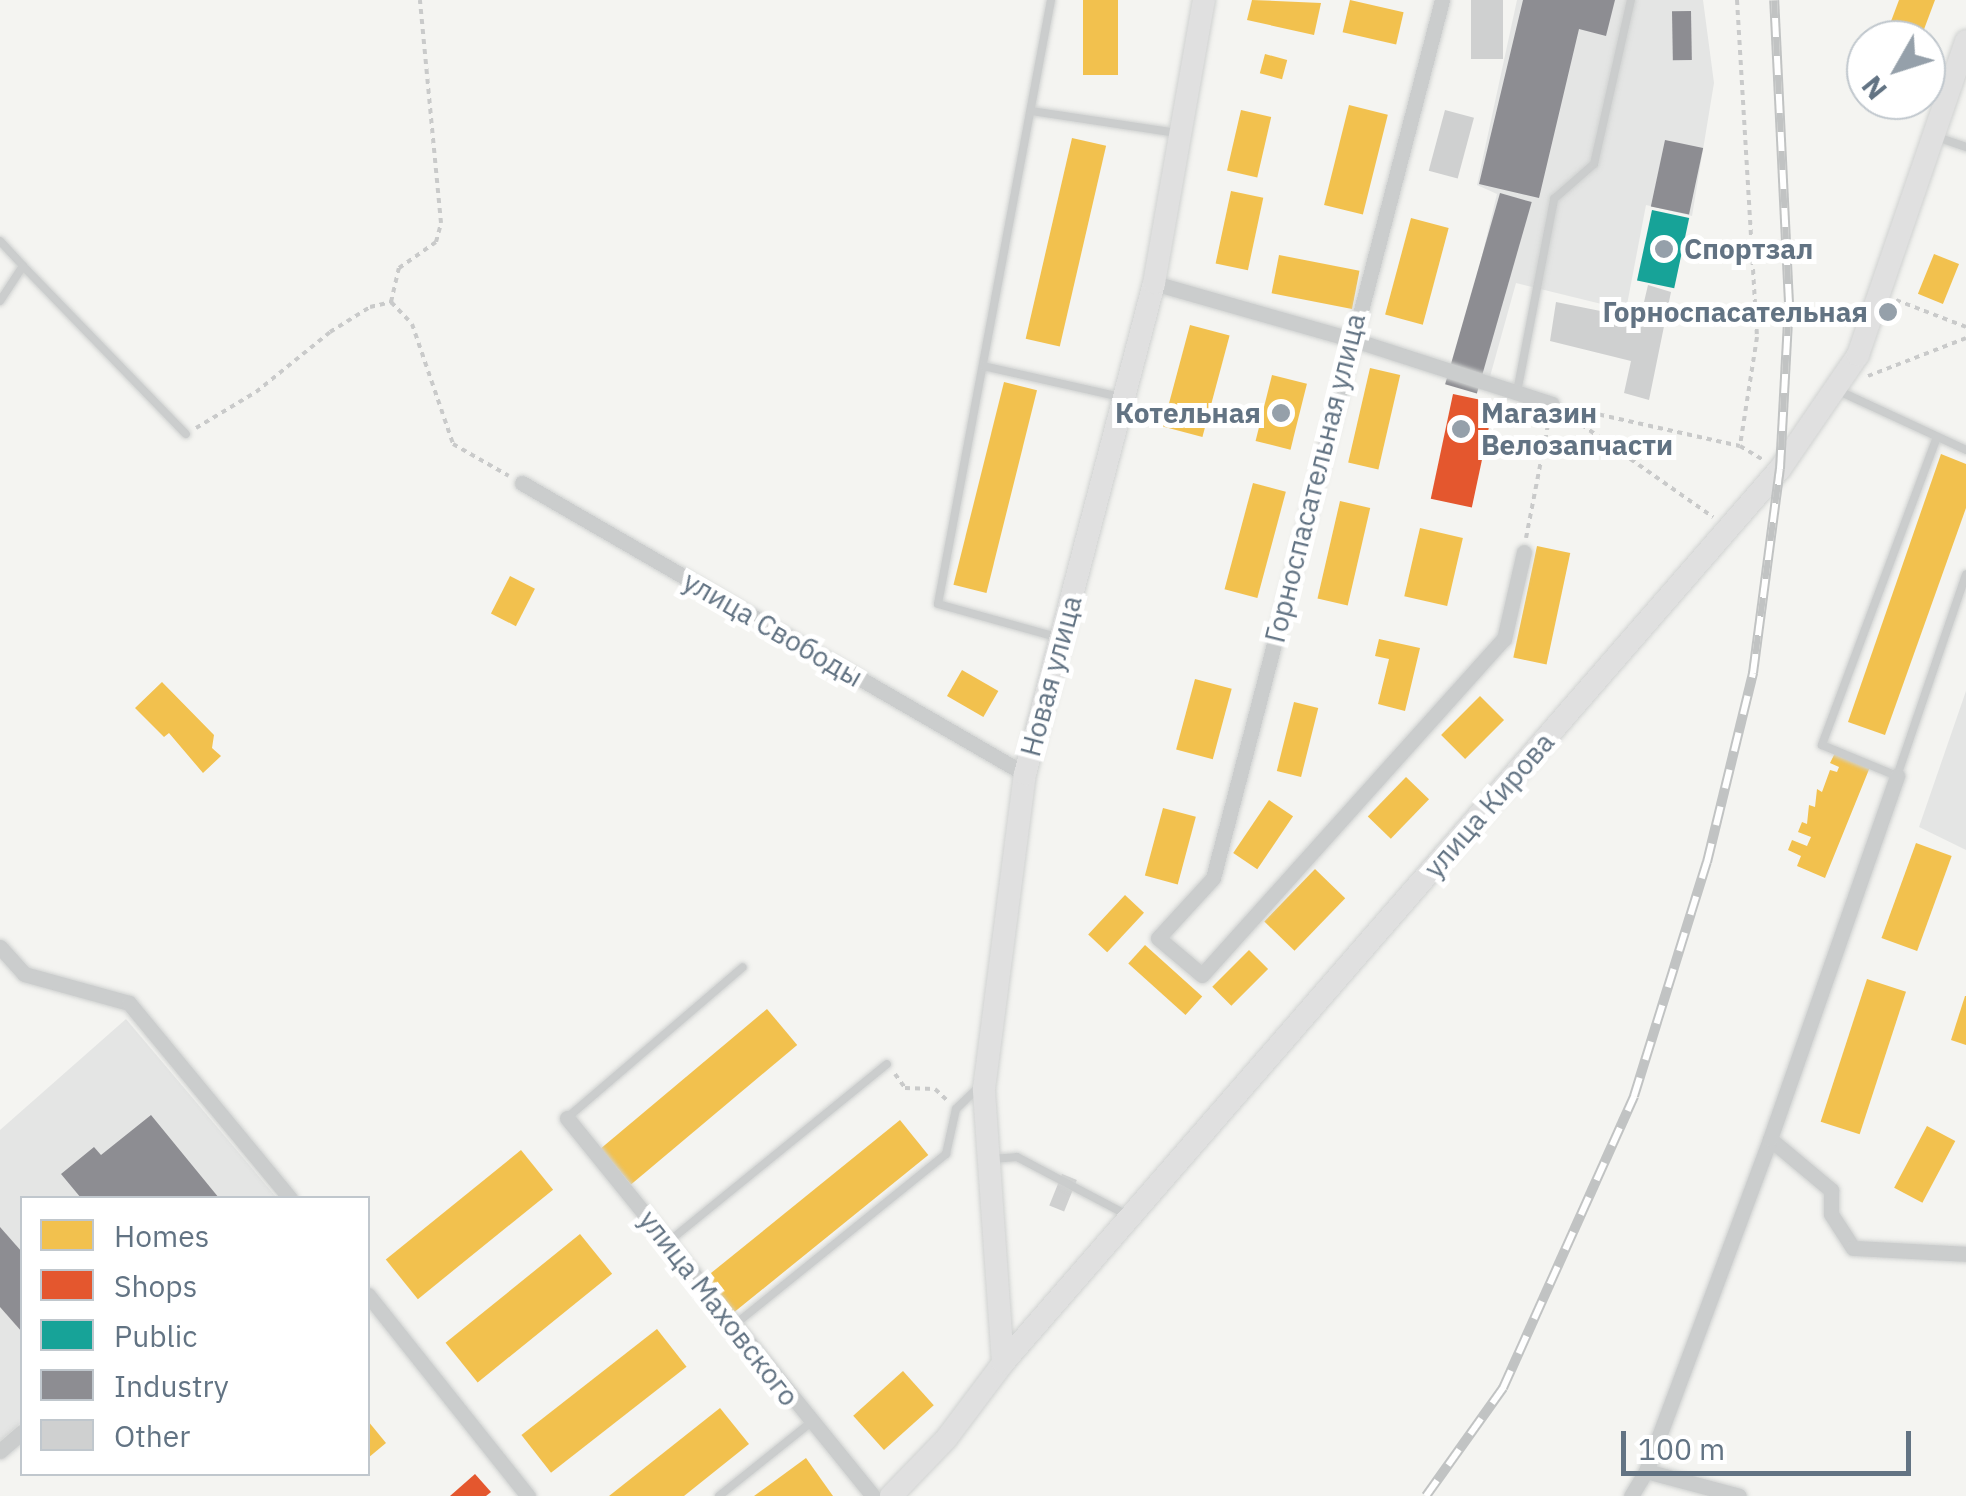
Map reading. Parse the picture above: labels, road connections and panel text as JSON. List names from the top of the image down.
{
  "streets": {
    "main road": ["Новая улица", "улица Кирова"],
    "street": ["Горноспасательная улица", "улица Свободы", "улица Маховского"]
  },
  "crossings": [
    ["улица Свободы", "Новая улица"],
    ["Новая улица", "улица Кирова"]
  ],
  "places": [
    "Спортзал",
    "Горноспасательная",
    "Котельная",
    "Магазин Велозапчасти"
  ],
  "legend": [
    "Homes",
    "Shops",
    "Public",
    "Industry",
    "Other"
  ],
  "scale_bar": "100 m",
  "north": "bottom left"
}
